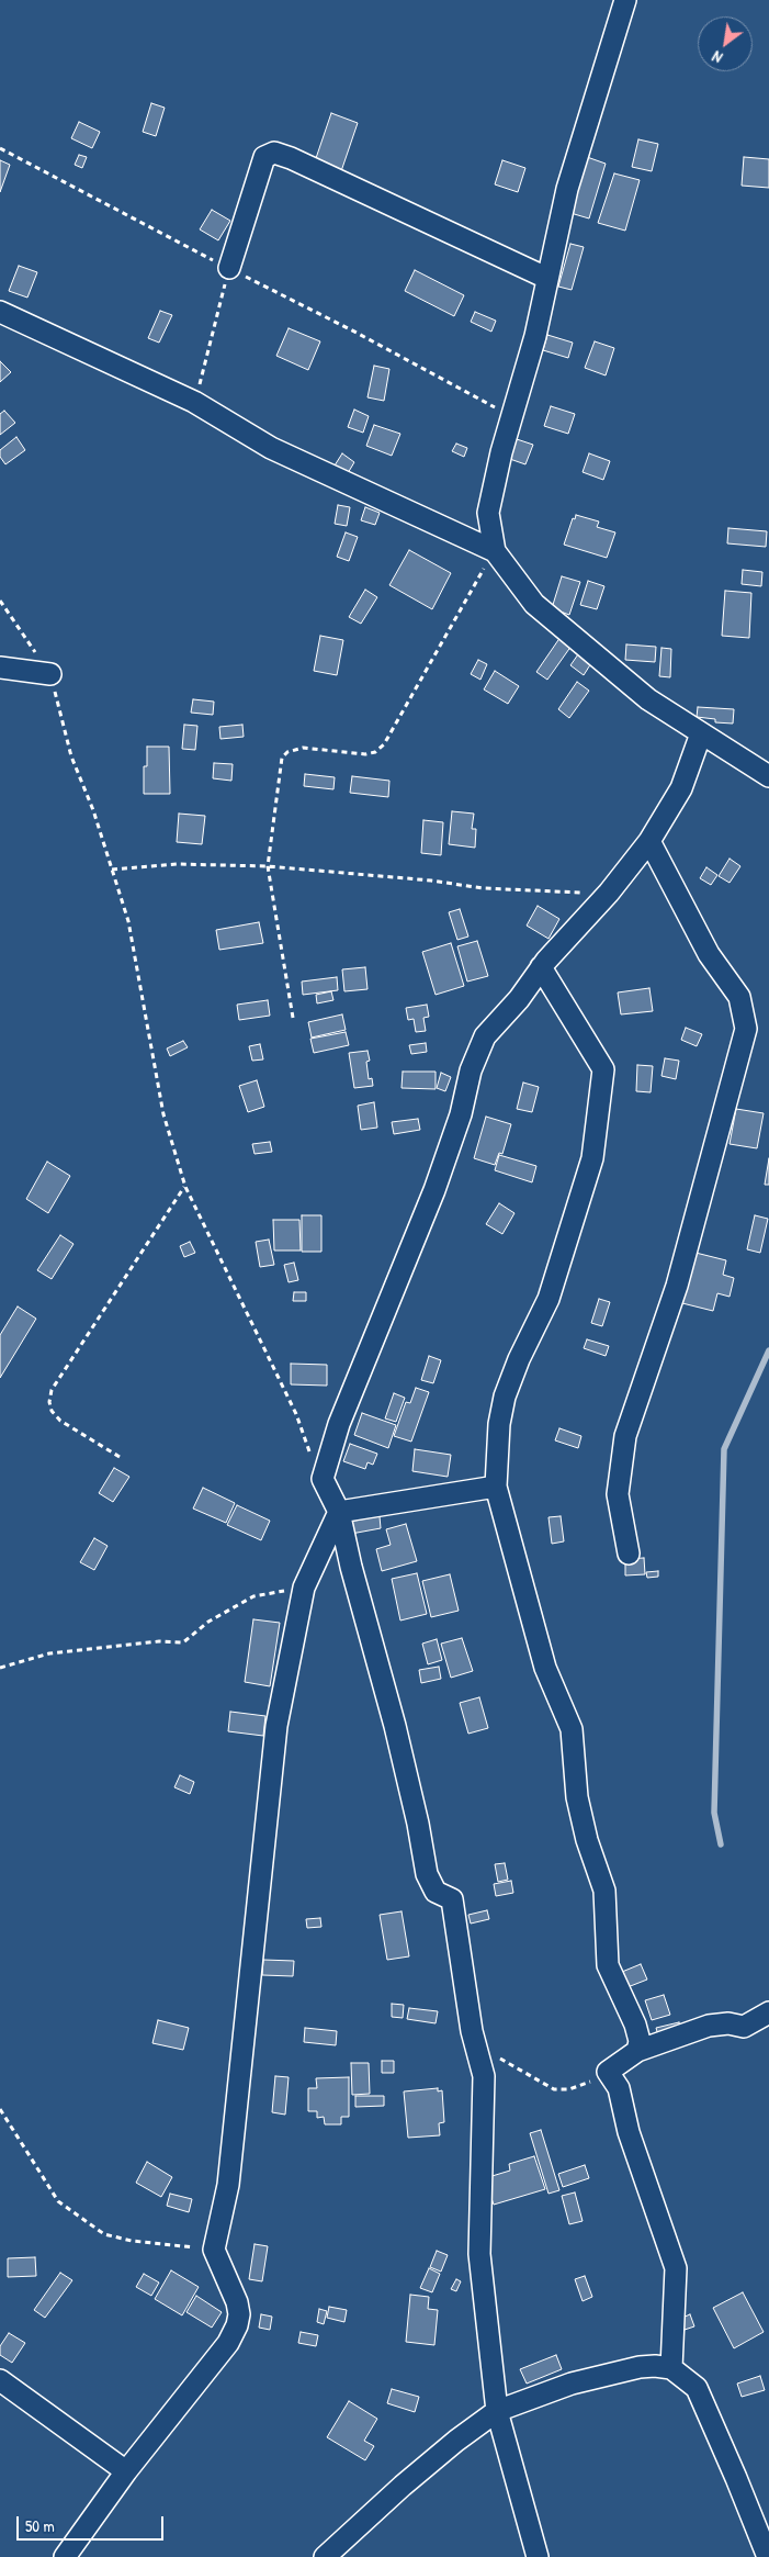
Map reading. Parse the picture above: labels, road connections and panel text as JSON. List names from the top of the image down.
{
  "scale_bar": "50 m",
  "north": "bottom left"
}
